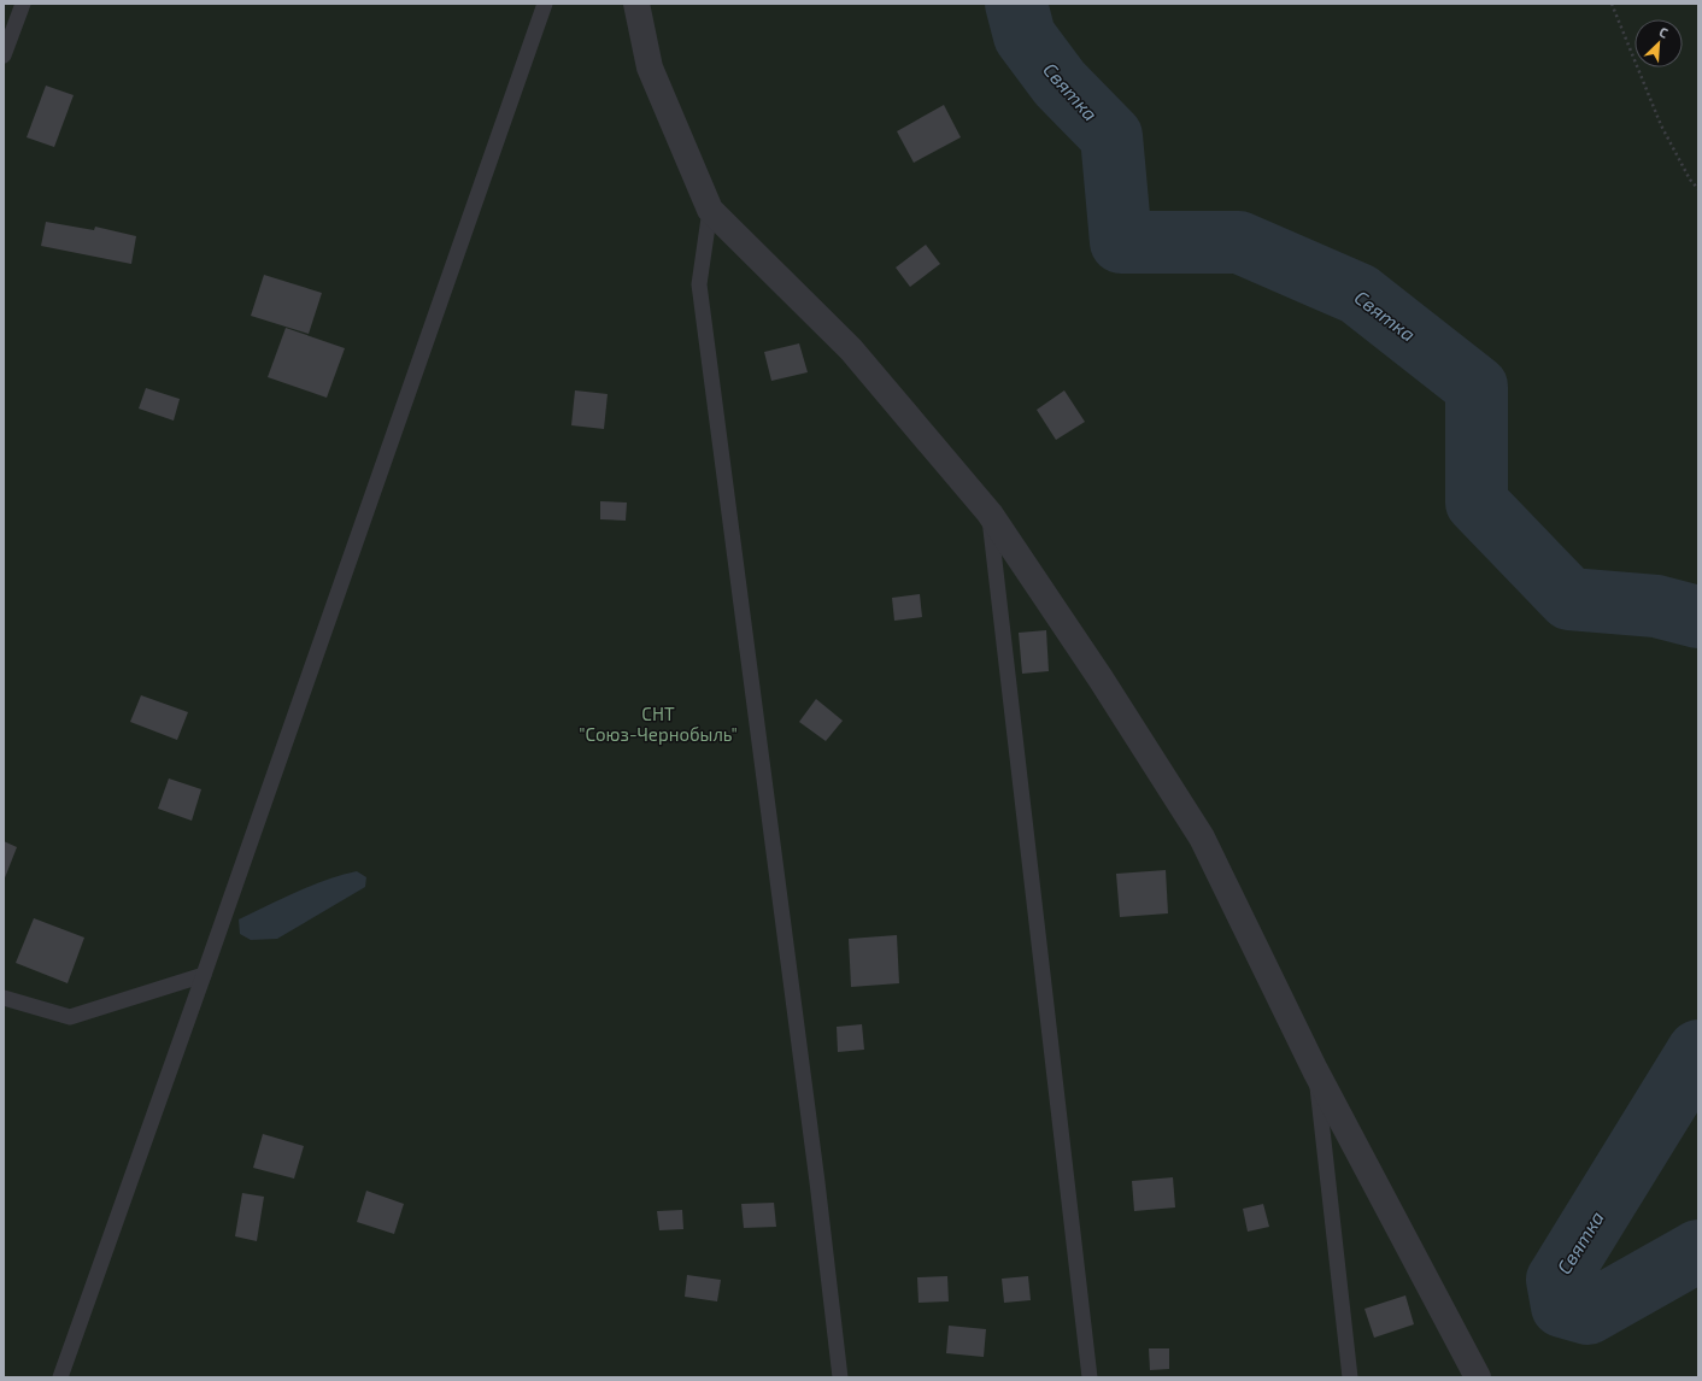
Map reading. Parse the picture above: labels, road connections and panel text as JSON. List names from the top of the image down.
{
  "water": ["Святка"],
  "parks": ["СНТ \"Союз-Чернобыль\""],
  "north": "top right"
}
